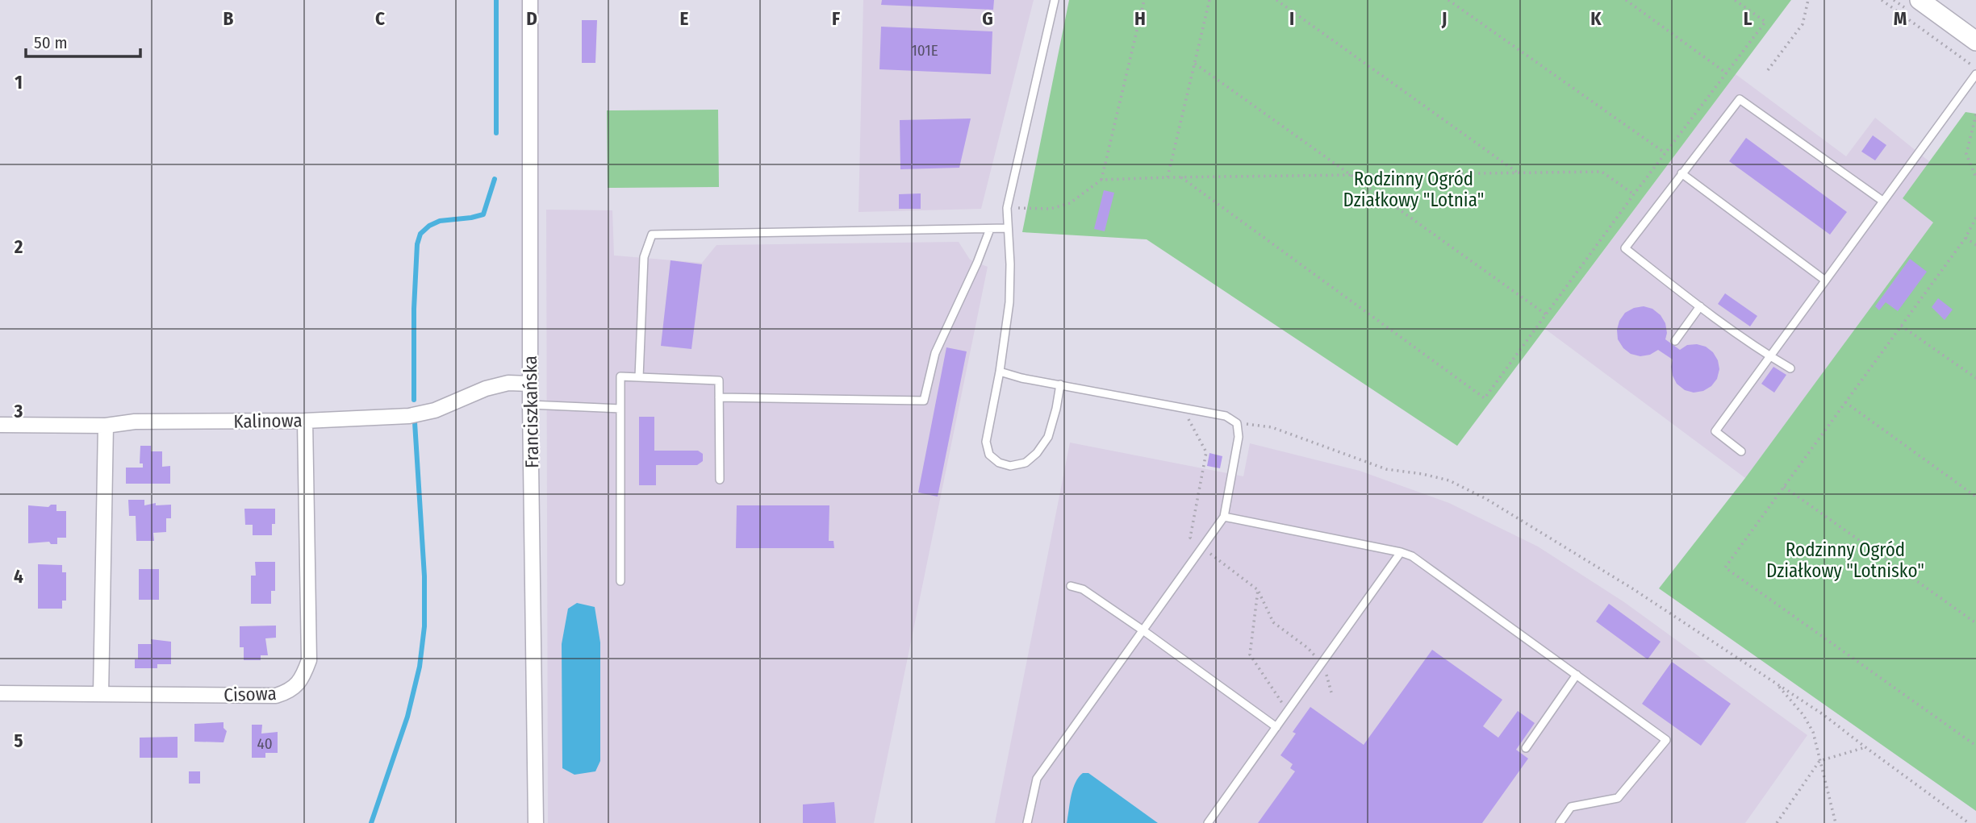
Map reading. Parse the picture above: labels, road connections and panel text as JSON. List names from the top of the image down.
{
  "streets": {
    "street": ["Franciszkańska", "Kalinowa", "Cisowa"]
  },
  "crossings": [
    ["Franciszkańska", "Kalinowa"],
    ["Kalinowa", "Cisowa"]
  ],
  "parks": ["Rodzinny Ogród Działkowy \"Lotnia\"", "Rodzinny Ogród Działkowy \"Lotnisko\""],
  "house_numbers": ["101E", "40"],
  "scale_bar": "50 m",
  "grid": {
    "columns": [
      "B",
      "C",
      "D",
      "E",
      "F",
      "G",
      "H",
      "I",
      "J",
      "K",
      "L",
      "M"
    ],
    "rows": [
      "1",
      "2",
      "3",
      "4",
      "5"
    ]
  }
}
